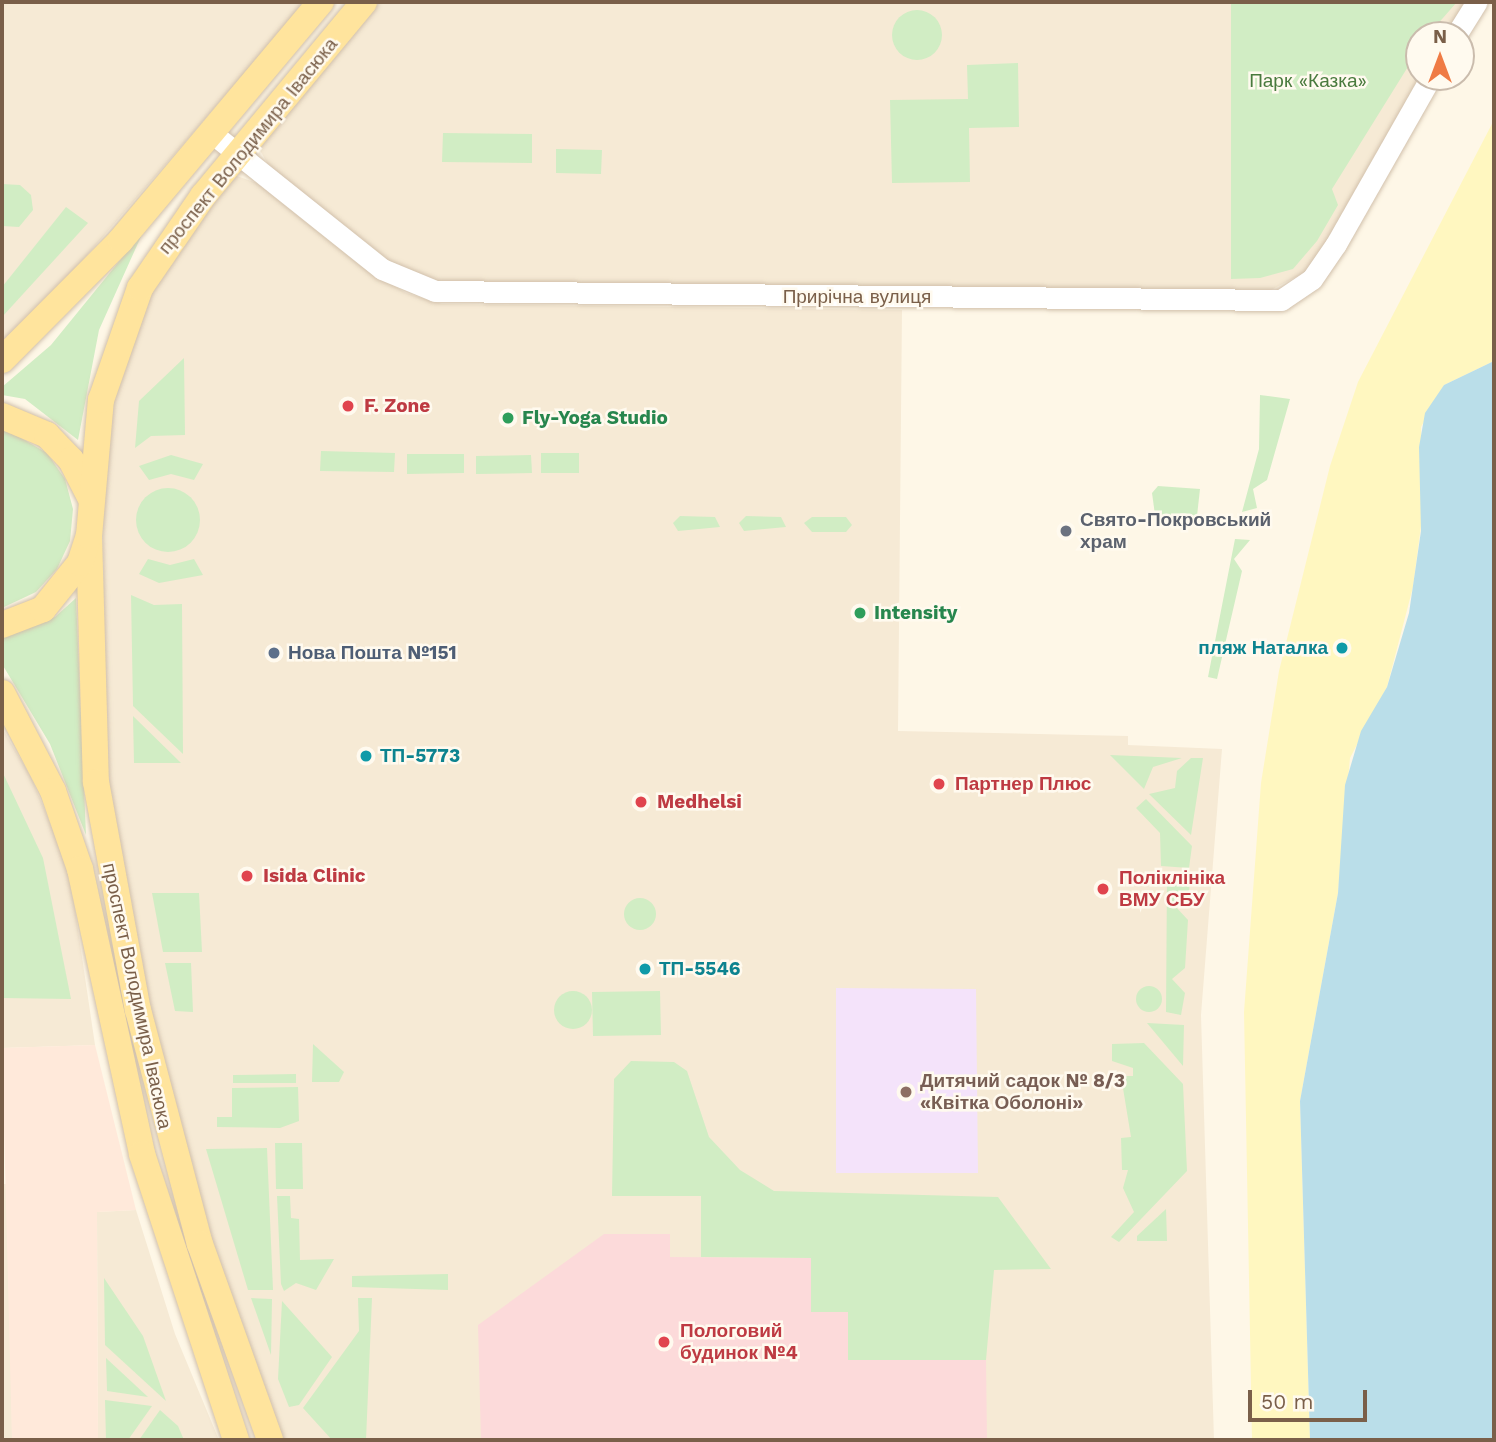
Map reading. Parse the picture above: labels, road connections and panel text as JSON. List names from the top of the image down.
{
  "streets": {
    "main road": ["проспект Володимира Івасюка"],
    "street": ["Прирічна вулиця"]
  },
  "crossings": [
    ["проспект Володимира Івасюка", "Прирічна вулиця"]
  ],
  "parks": ["Парк «Казка»"],
  "places": [
    "F. Zone",
    "Fly-Yoga Studio",
    "Свято-Покровський храм",
    "Intensity",
    "пляж Наталка",
    "Нова Пошта №151",
    "ТП-5773",
    "Партнер Плюс",
    "Medhelsi",
    "Isida Clinic",
    "Поліклініка ВМУ СБУ",
    "ТП-5546",
    "Дитячий садок № 8/3 «Квітка Оболоні»",
    "Пологовий будинок №4"
  ],
  "scale_bar": "50 m",
  "north": "top"
}
